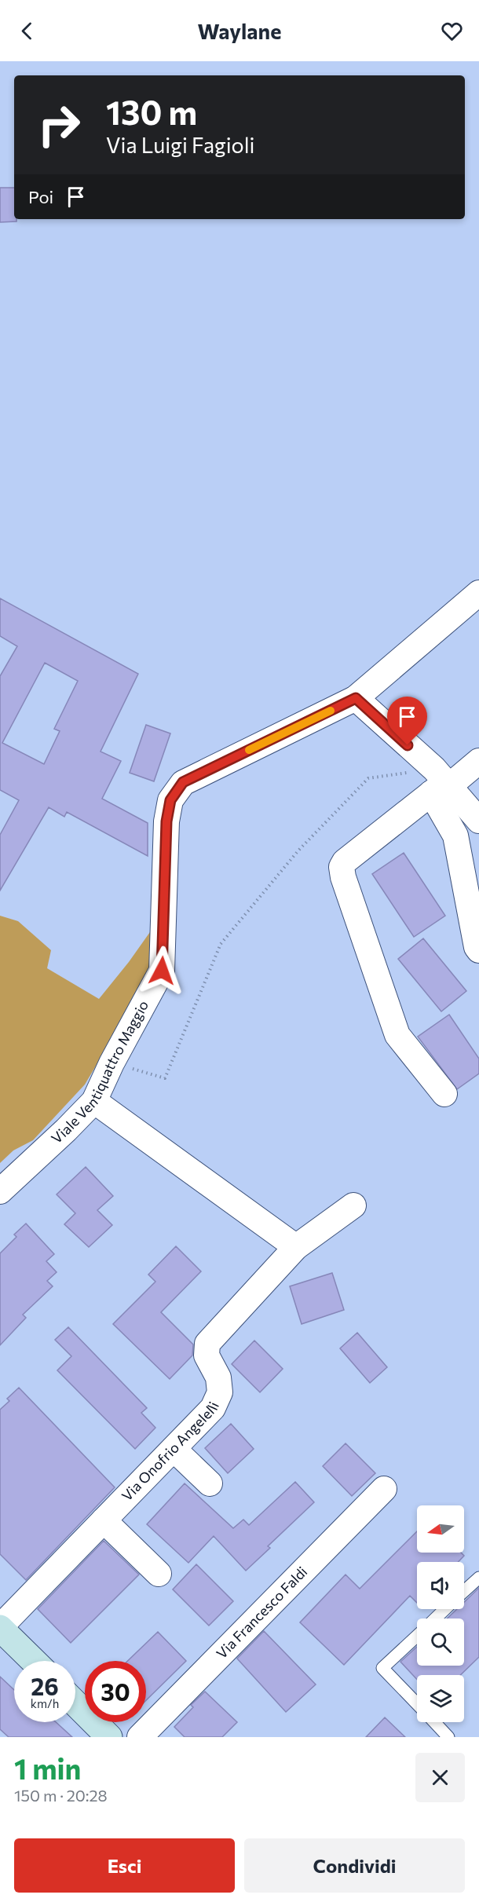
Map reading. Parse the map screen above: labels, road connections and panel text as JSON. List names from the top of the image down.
{
  "streets": {
    "street": ["Viale Ventiquattro Maggio", "Via Onofrio Angelelli", "Via Francesco Faldi"]
  },
  "north": "left",
  "page": {
    "header": "Waylane",
    "turn": ["130 m", "Via Luigi Fagioli"],
    "then": "Poi",
    "speed": "26 km/h",
    "limit": "30",
    "heading": ["1 min", "150 m · 20:28"],
    "buttons": ["Esci", "Condividi"]
  }
}
